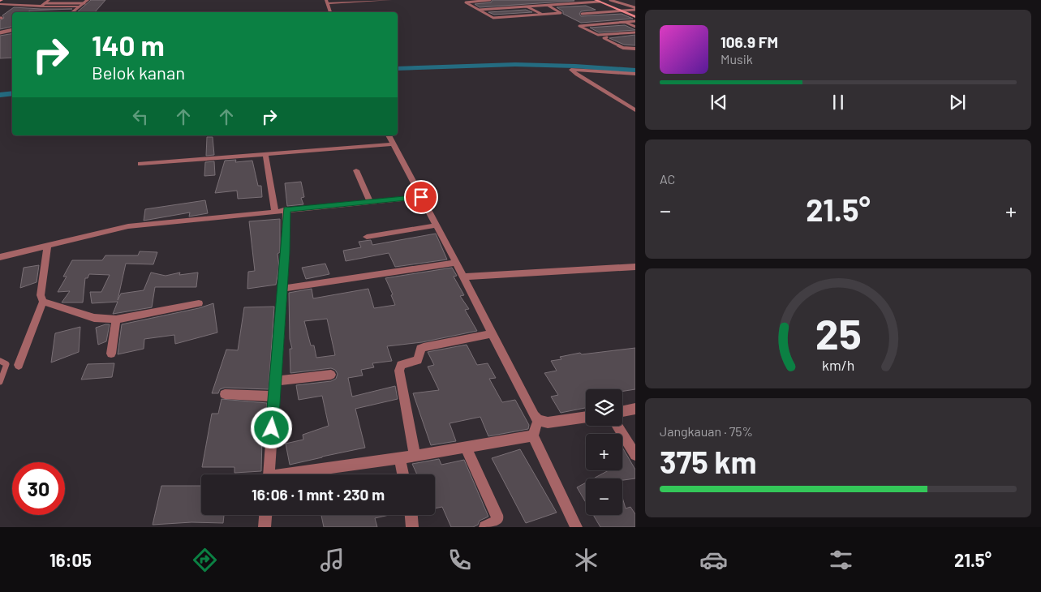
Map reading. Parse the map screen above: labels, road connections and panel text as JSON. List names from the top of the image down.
{
  "page": {
    "turn": ["140 m", "Belok kanan"],
    "song": ["106.9 FM", "Musik"],
    "tile": [
      "AC",
      ["Jangkauan · 75%", "375 km"]
    ],
    "heat": ["−", "21.5°", "+"],
    "map_buttons": ["+", "−"],
    "limit": "30",
    "trip": "16:06 · 1 mnt · 230 m",
    "tabs": ["16:05", "21.5°"],
    "gauge": ["25", "km/h"]
  }
}
